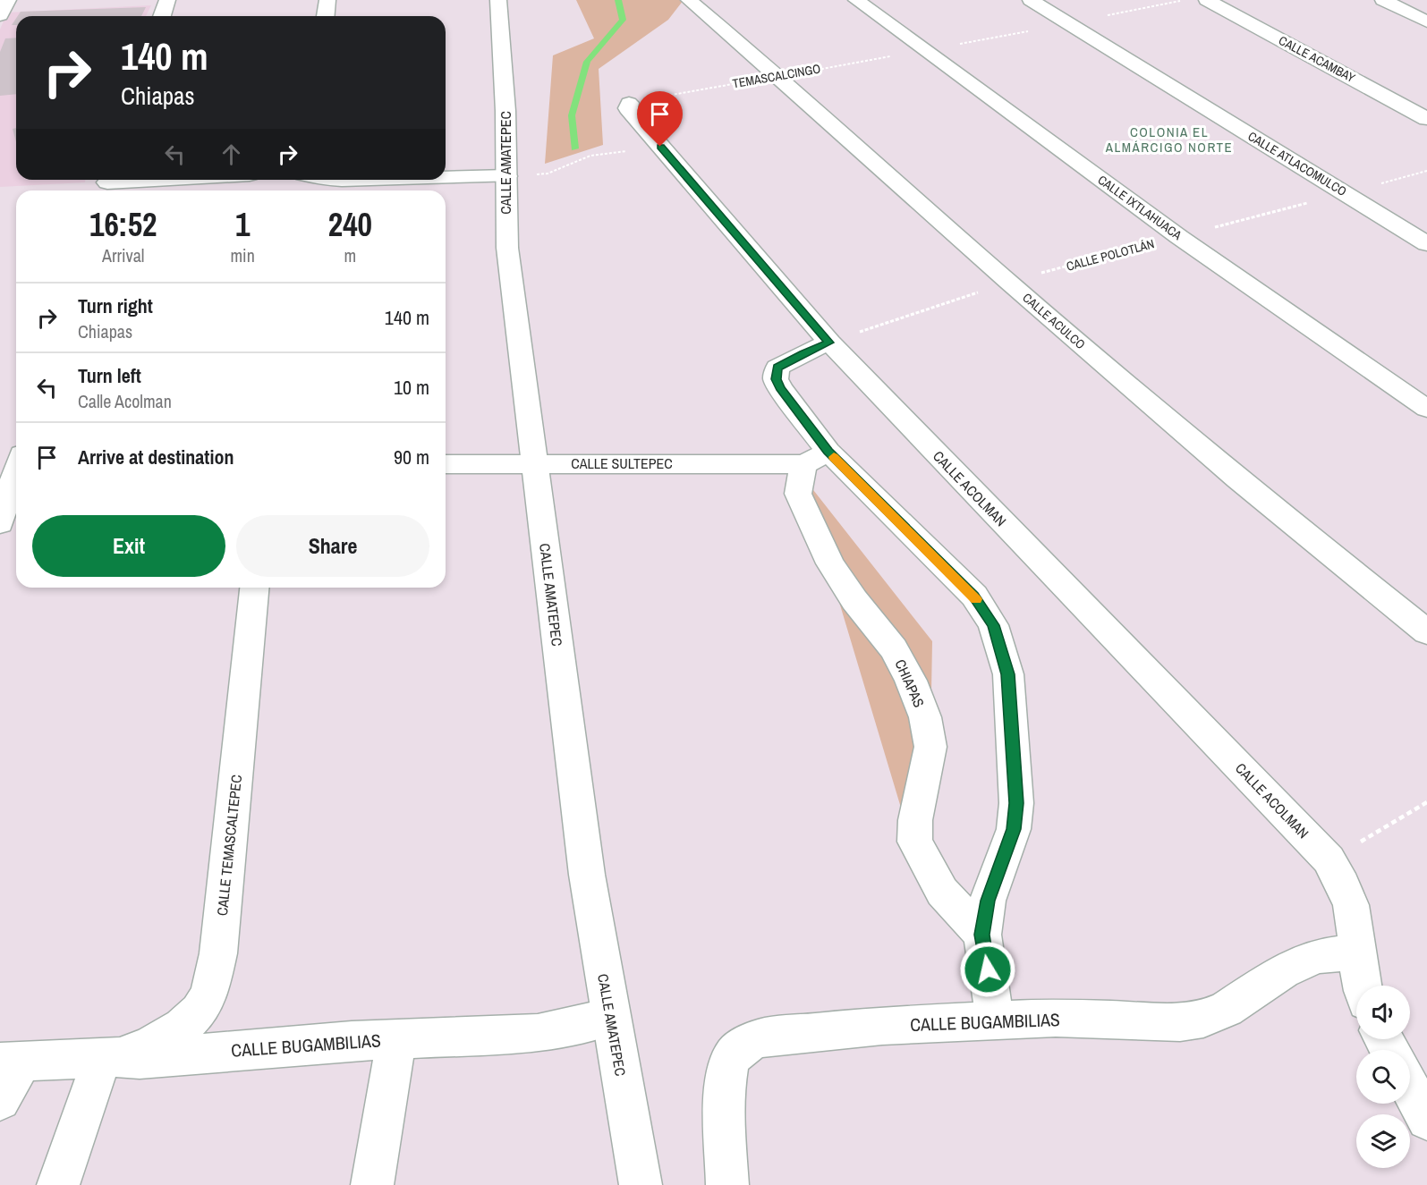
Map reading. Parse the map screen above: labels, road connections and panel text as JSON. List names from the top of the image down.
{
  "streets": {
    "street": [
      "CALLE ACAMBAY",
      "CALLE AMATEPEC",
      "CALLE ATLACOMULCO",
      "CALLE IXTLAHUACA",
      "CALLE ACULCO",
      "CALLE SULTEPEC",
      "CALLE ACOLMAN",
      "CHIAPAS",
      "CALLE TEMASCALTEPEC",
      "CALLE BUGAMBILIAS"
    ],
    "path": ["TEMASCALCINGO", "CALLE POLOTLÁN"]
  },
  "crossings": [
    ["TEMASCALCINGO", "CALLE IXTLAHUACA"],
    ["TEMASCALCINGO", "CALLE ACULCO"],
    ["TEMASCALCINGO", "CALLE ACOLMAN"],
    ["CALLE AMATEPEC", "CALLE SULTEPEC"],
    ["CALLE AMATEPEC", "CALLE BUGAMBILIAS"],
    ["CALLE ATLACOMULCO", "CALLE POLOTLÁN"],
    ["CALLE IXTLAHUACA", "CALLE POLOTLÁN"],
    ["CALLE POLOTLÁN", "CALLE ACULCO"],
    ["CALLE POLOTLÁN", "CALLE ACOLMAN"],
    ["CALLE SULTEPEC", "CHIAPAS"],
    ["CALLE ACOLMAN", "CALLE BUGAMBILIAS"],
    ["CALLE TEMASCALTEPEC", "CALLE BUGAMBILIAS"]
  ],
  "districts": ["COLONIA EL ALMÁRCIGO NORTE"],
  "page": {
    "turn": ["140 m", "Chiapas"],
    "eta": [
      "16:52",
      "Arrival",
      "1",
      "min",
      "240",
      "m"
    ],
    "list": [
      {
        "name": "Turn right",
        "note": "Chiapas",
        "value": "140 m"
      },
      {
        "name": "Turn left",
        "note": "Calle Acolman",
        "value": "10 m"
      },
      {
        "name": "Arrive at destination",
        "value": "90 m"
      }
    ],
    "buttons": ["Exit", "Share"]
  }
}
